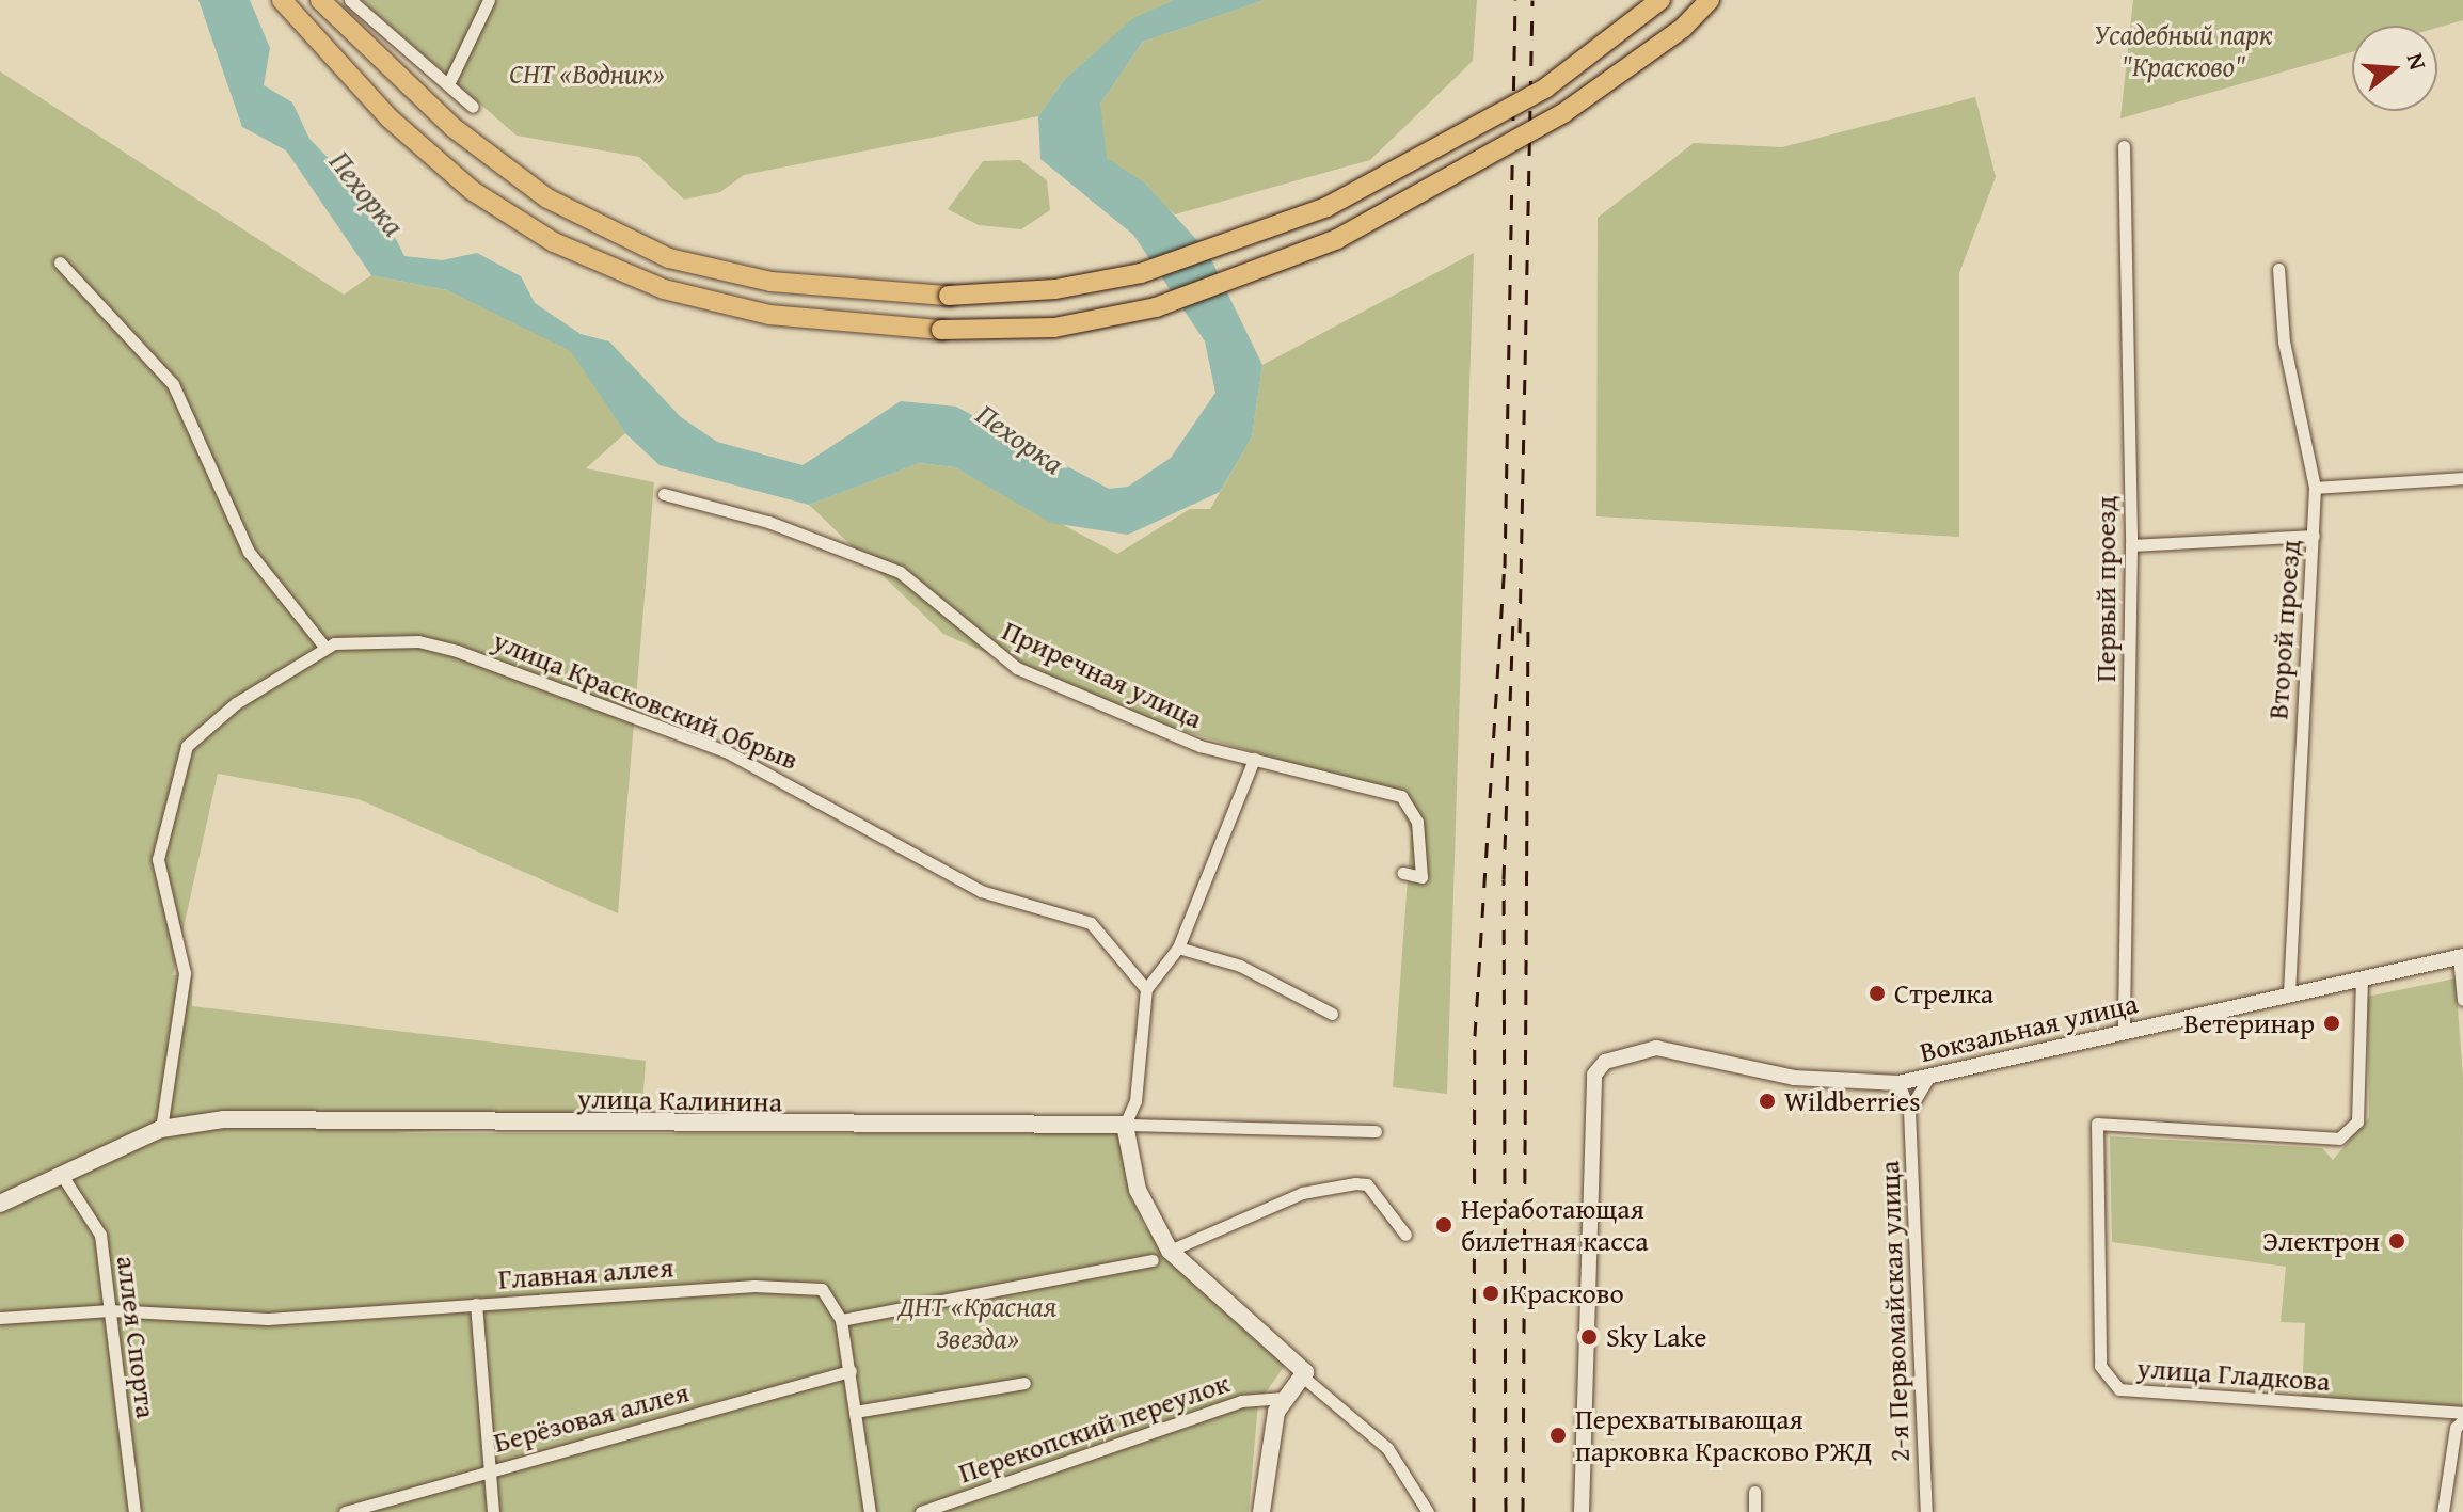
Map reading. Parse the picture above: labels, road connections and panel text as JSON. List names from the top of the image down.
{
  "streets": {
    "main road": ["улица Калинина"],
    "street": [
      "Первый проезд",
      "Второй проезд",
      "Приречная улица",
      "улица Красковский Обрыв",
      "Вокзальная улица",
      "Главная аллея",
      "2-я Первомайская улица",
      "аллея Спорта",
      "улица Гладкова",
      "Берёзовая аллея",
      "Перекопский переулок"
    ]
  },
  "crossings": [
    ["Первый проезд", "Вокзальная улица"],
    ["Второй проезд", "Вокзальная улица"],
    ["Вокзальная улица", "2-я Первомайская улица"],
    ["Вокзальная улица", "улица Гладкова"],
    ["улица Калинина", "аллея Спорта"],
    ["Главная аллея", "аллея Спорта"]
  ],
  "water": ["Пехорка"],
  "parks": ["Усадебный парк \"Красково\"", "СНТ «Водник»", "ДНТ «Красная Звезда»"],
  "places": [
    "Стрелка",
    "Ветеринар",
    "Wildberries",
    "Неработающая билетная касса",
    "Электрон",
    "Красково",
    "Sky Lake",
    "Перехватывающая парковка Красково РЖД"
  ],
  "north": "right"
}
